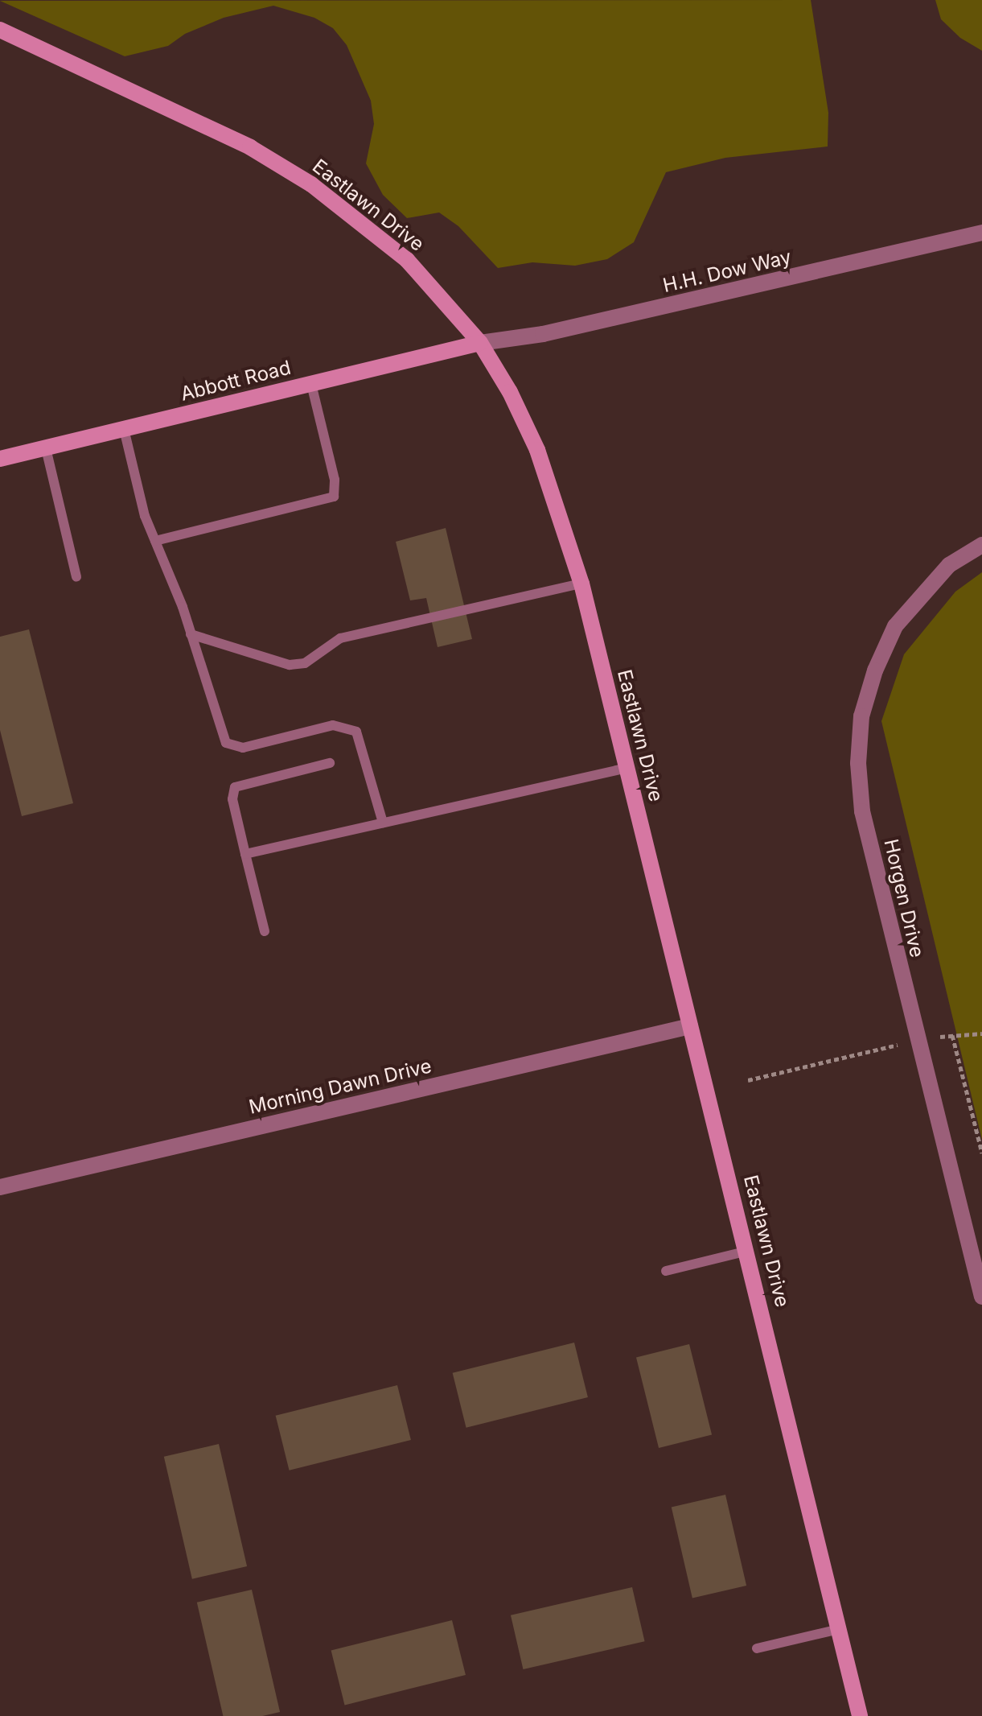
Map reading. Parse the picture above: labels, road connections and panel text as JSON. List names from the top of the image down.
{
  "streets": {
    "street": [
      "Eastlawn Drive",
      "H.H. Dow Way",
      "Abbott Road",
      "Horgen Drive",
      "Morning Dawn Drive"
    ]
  },
  "crossings": [
    ["Eastlawn Drive", "H.H. Dow Way"],
    ["Eastlawn Drive", "Abbott Road"],
    ["Eastlawn Drive", "Morning Dawn Drive"],
    ["H.H. Dow Way", "Abbott Road"]
  ]
}
